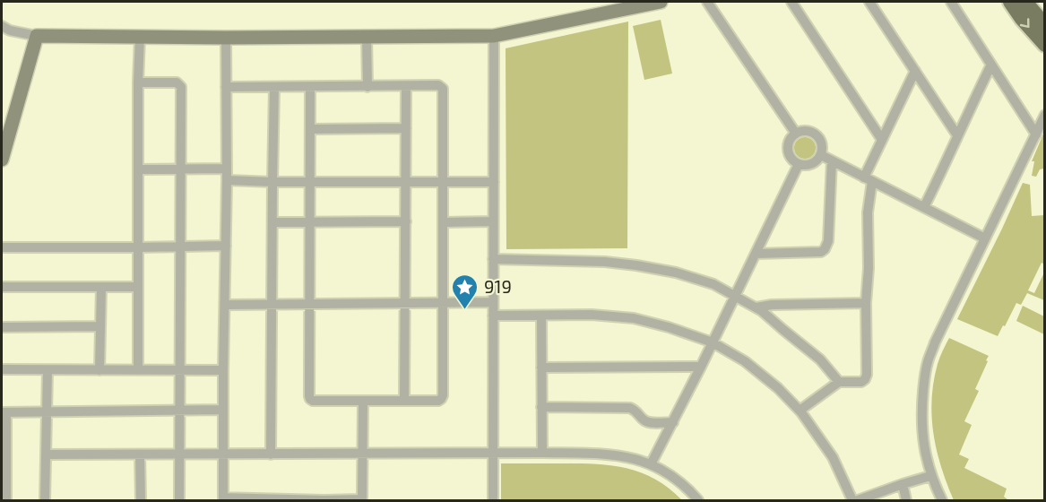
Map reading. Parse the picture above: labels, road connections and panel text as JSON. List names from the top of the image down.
{
  "places": {
    "place": ["919"]
  }
}
